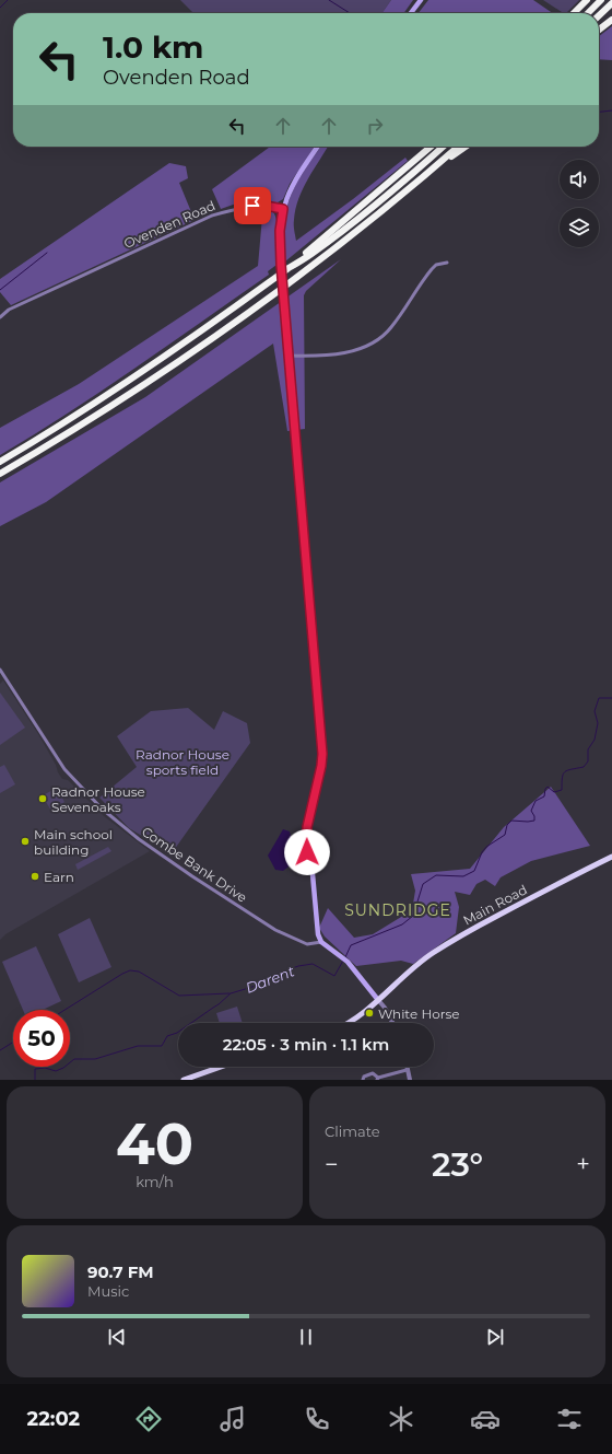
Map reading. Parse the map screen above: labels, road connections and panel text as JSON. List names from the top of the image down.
{
  "streets": {
    "main road": ["Main Road"],
    "street": ["Ovenden Road", "Combe Bank Drive"]
  },
  "districts": ["SUNDRIDGE"],
  "water": ["Darent"],
  "parks": ["Radnor House sports field"],
  "places": [
    "Radnor House Sevenoaks",
    "Main school building",
    "Earn",
    "White Horse"
  ],
  "page": {
    "turn": ["1.0 km", "Ovenden Road"],
    "limit": "50",
    "trip": "22:05 · 3 min · 1.1 km",
    "tile": [
      ["40", "km/h"],
      "Climate"
    ],
    "heat": ["−", "23°", "+"],
    "song": ["90.7 FM", "Music"],
    "tabs": "22:02"
  }
}
